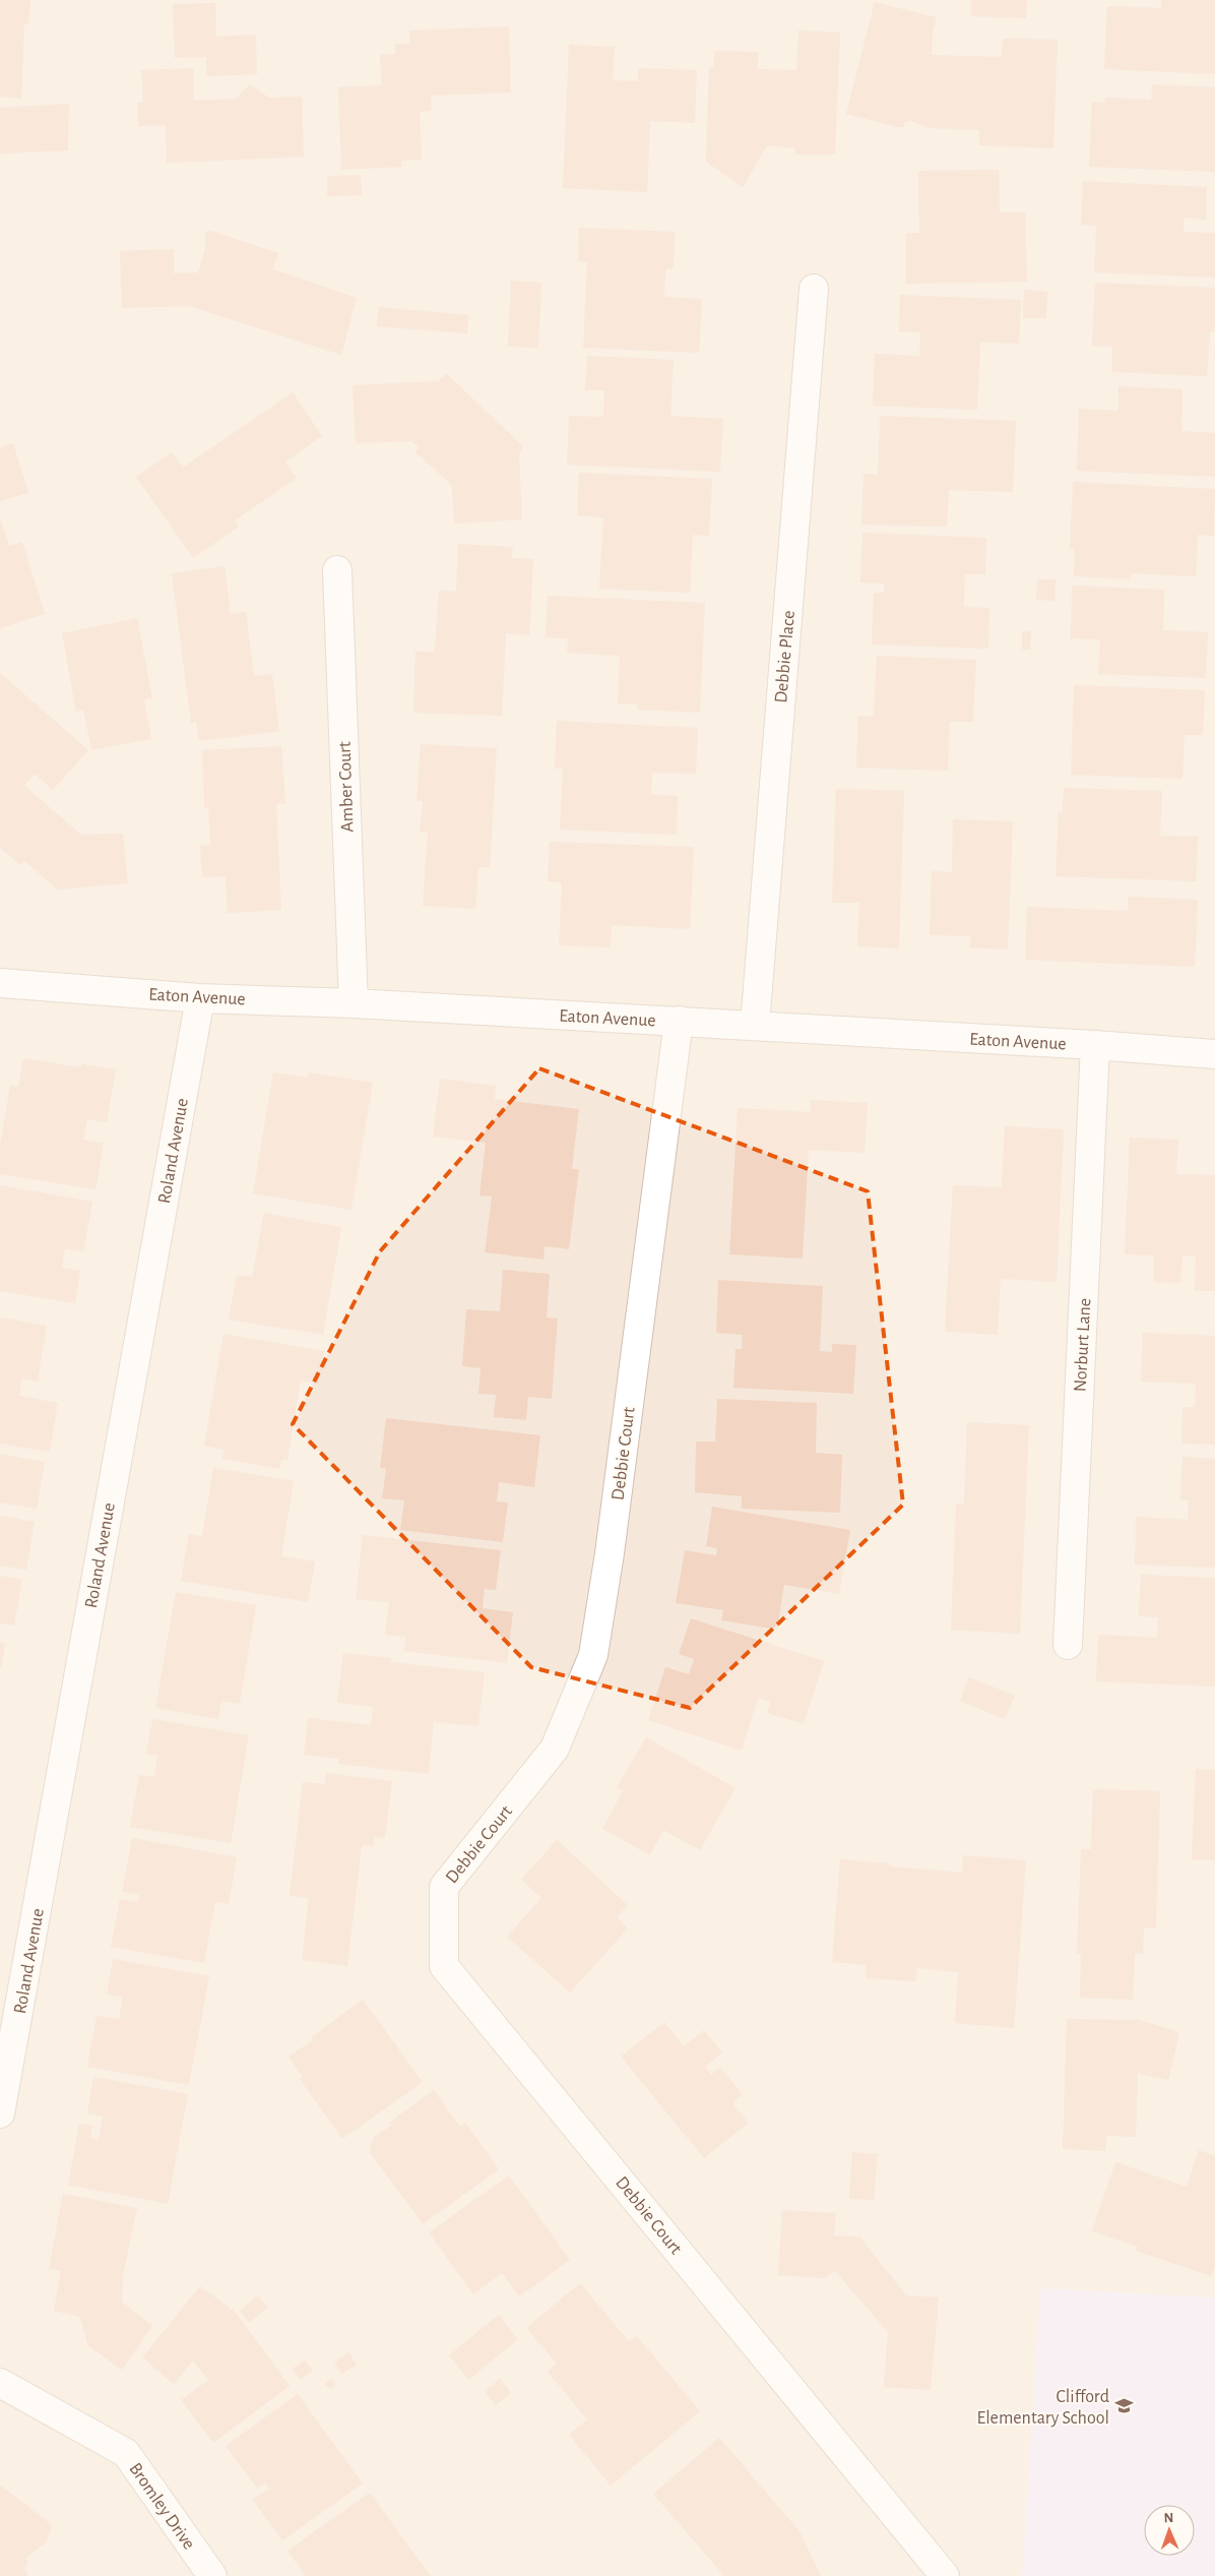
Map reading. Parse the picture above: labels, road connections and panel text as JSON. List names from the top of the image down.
{
  "streets": {
    "street": [
      "Debbie Place",
      "Amber Court",
      "Eaton Avenue",
      "Roland Avenue",
      "Norburt Lane",
      "Debbie Court",
      "Bromley Drive"
    ]
  },
  "crossings": [
    ["Debbie Place", "Eaton Avenue"],
    ["Amber Court", "Eaton Avenue"],
    ["Eaton Avenue", "Roland Avenue"],
    ["Eaton Avenue", "Norburt Lane"],
    ["Eaton Avenue", "Debbie Court"]
  ],
  "places": {
    "school or university": ["Clifford Elementary School"]
  },
  "north": "top"
}
